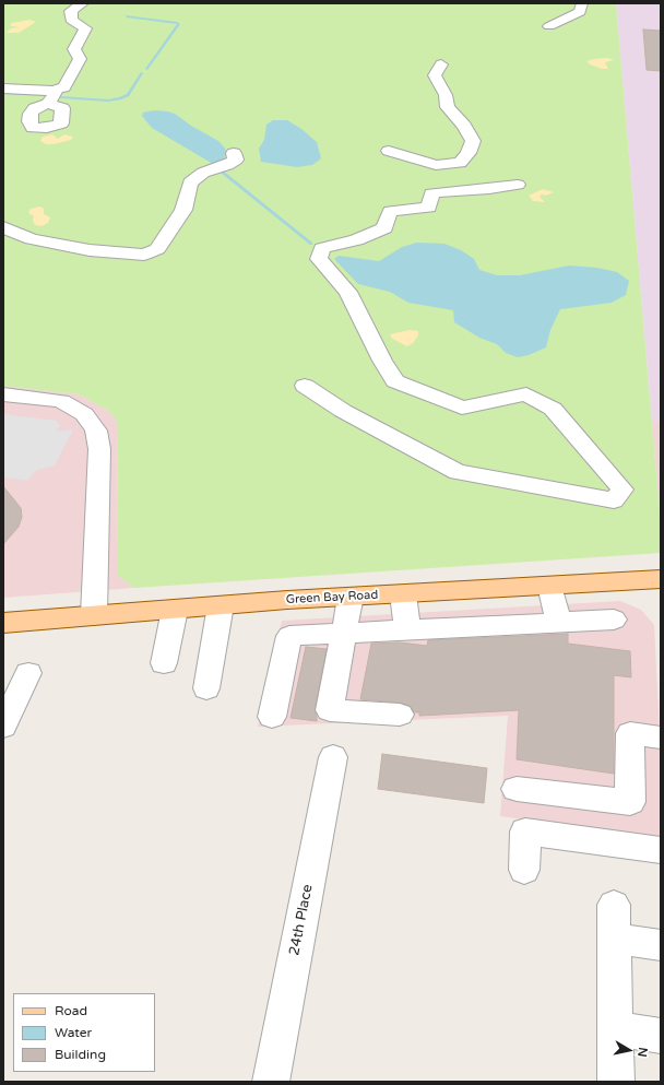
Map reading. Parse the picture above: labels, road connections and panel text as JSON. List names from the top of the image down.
{
  "streets": {
    "main road": ["Green Bay Road"],
    "street": ["24th Place"]
  },
  "legend": ["Road", "Water", "Building"],
  "north": "right"
}
